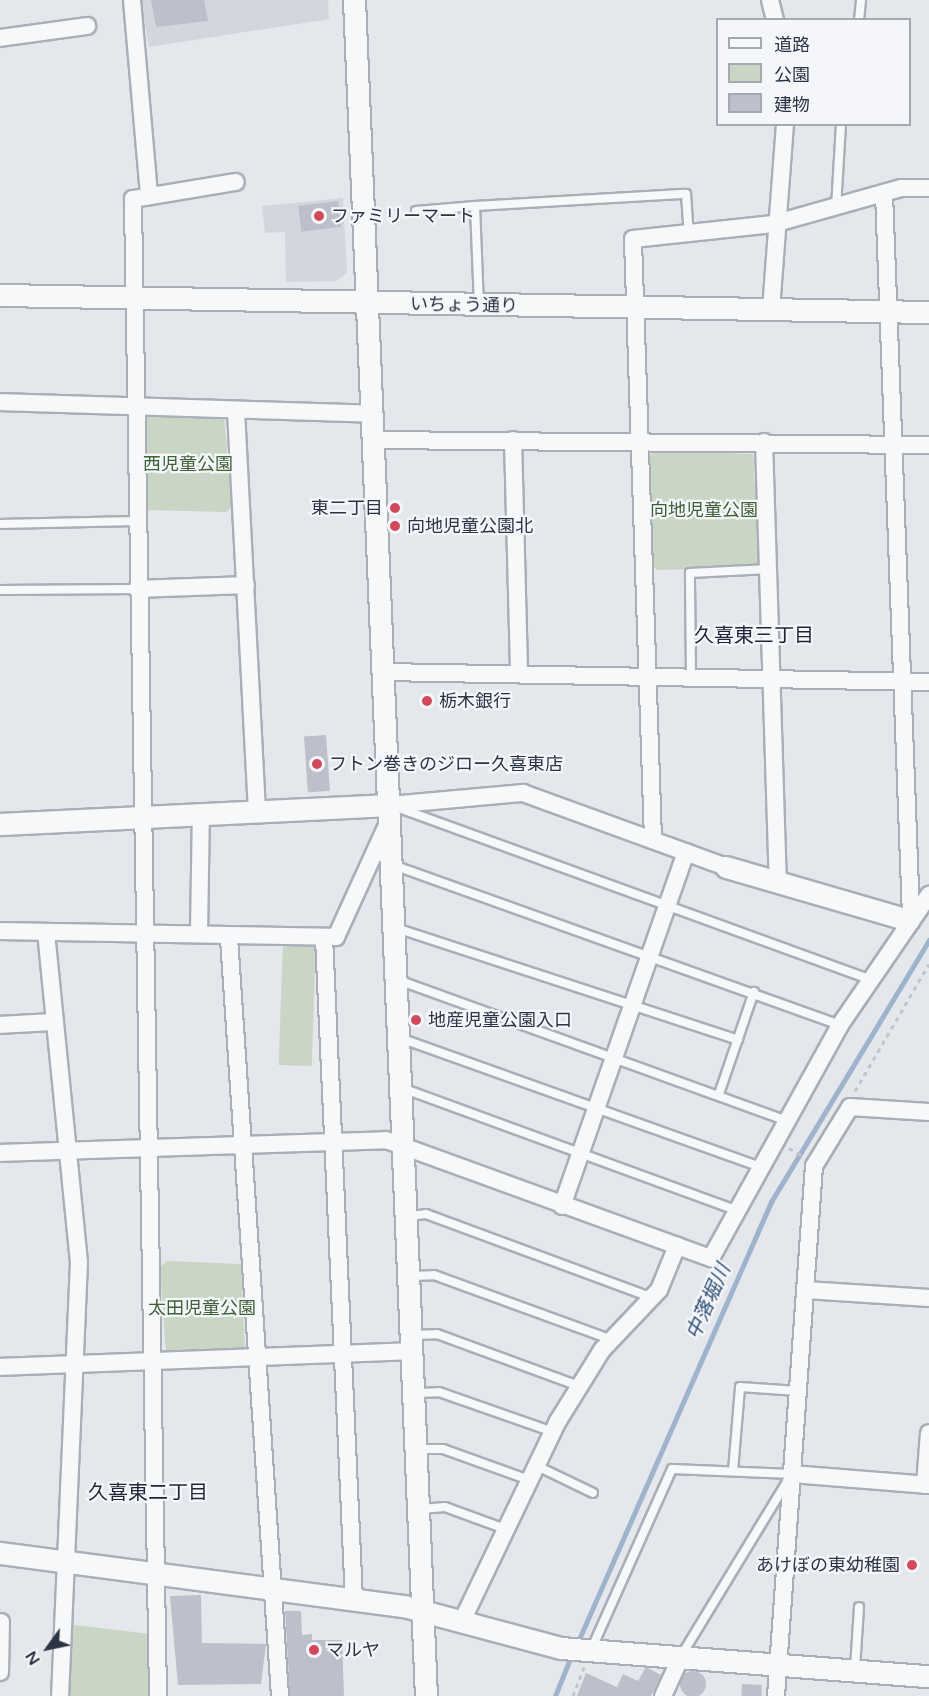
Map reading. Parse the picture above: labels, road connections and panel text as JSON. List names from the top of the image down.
{
  "streets": {
    "street": ["いちょう通り"]
  },
  "districts": ["久喜東三丁目", "久喜東二丁目"],
  "water": ["中落堀川"],
  "parks": ["西児童公園", "向地児童公園", "太田児童公園"],
  "places": [
    "ファミリーマート",
    "東二丁目",
    "向地児童公園北",
    "栃木銀行",
    "フトン巻きのジロー久喜東店",
    "地産児童公園入口",
    "あけぼの東幼稚園",
    "マルヤ"
  ],
  "legend": ["道路", "公園", "建物"],
  "north": "bottom left"
}
